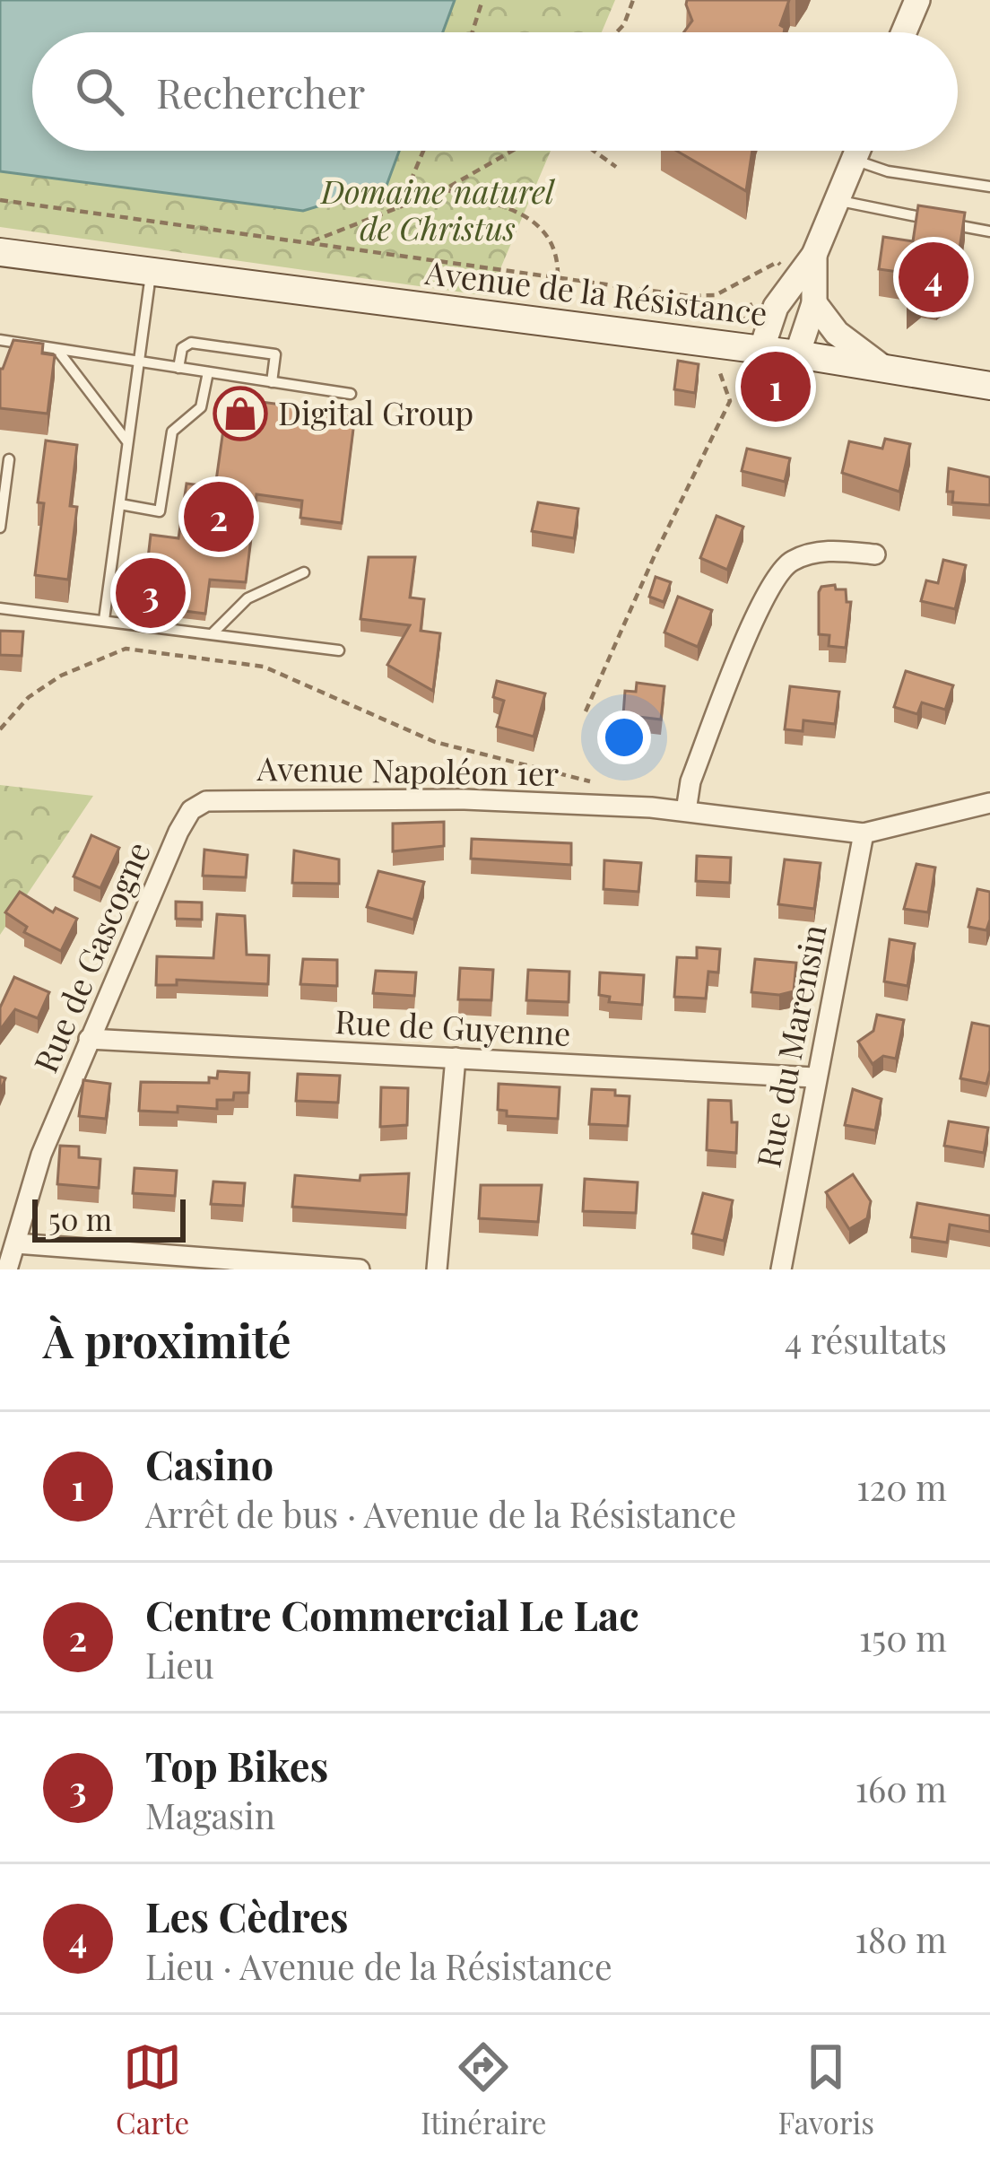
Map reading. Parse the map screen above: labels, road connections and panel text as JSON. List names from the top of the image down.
{
  "streets": {
    "main road": ["Avenue de la Résistance"],
    "street": [
      "Avenue Napoléon 1er",
      "Rue de Gascogne",
      "Rue de Guyenne",
      "Rue du Marensin"
    ]
  },
  "crossings": [
    ["Avenue Napoléon 1er", "Rue de Gascogne"],
    ["Avenue Napoléon 1er", "Rue du Marensin"],
    ["Rue de Gascogne", "Rue de Guyenne"],
    ["Rue de Guyenne", "Rue du Marensin"]
  ],
  "parks": ["Domaine naturel de Christus"],
  "places": {
    "shop": ["Digital Group"]
  },
  "scale_bar": "50 m",
  "page": {
    "search": "Rechercher",
    "pins": [
      "4",
      "1",
      "2",
      "3"
    ],
    "scale": "50 m",
    "heading": ["À proximité", "4 résultats"],
    "list": [
      {
        "mark": "1",
        "name": "Casino",
        "note": "Arrêt de bus · Avenue de la Résistance",
        "value": "120 m"
      },
      {
        "mark": "2",
        "name": "Centre Commercial Le Lac",
        "note": "Lieu",
        "value": "150 m"
      },
      {
        "mark": "3",
        "name": "Top Bikes",
        "note": "Magasin",
        "value": "160 m"
      },
      {
        "mark": "4",
        "name": "Les Cèdres",
        "note": "Lieu · Avenue de la Résistance",
        "value": "180 m"
      }
    ],
    "nav": ["Carte", "Itinéraire", "Favoris"]
  }
}
